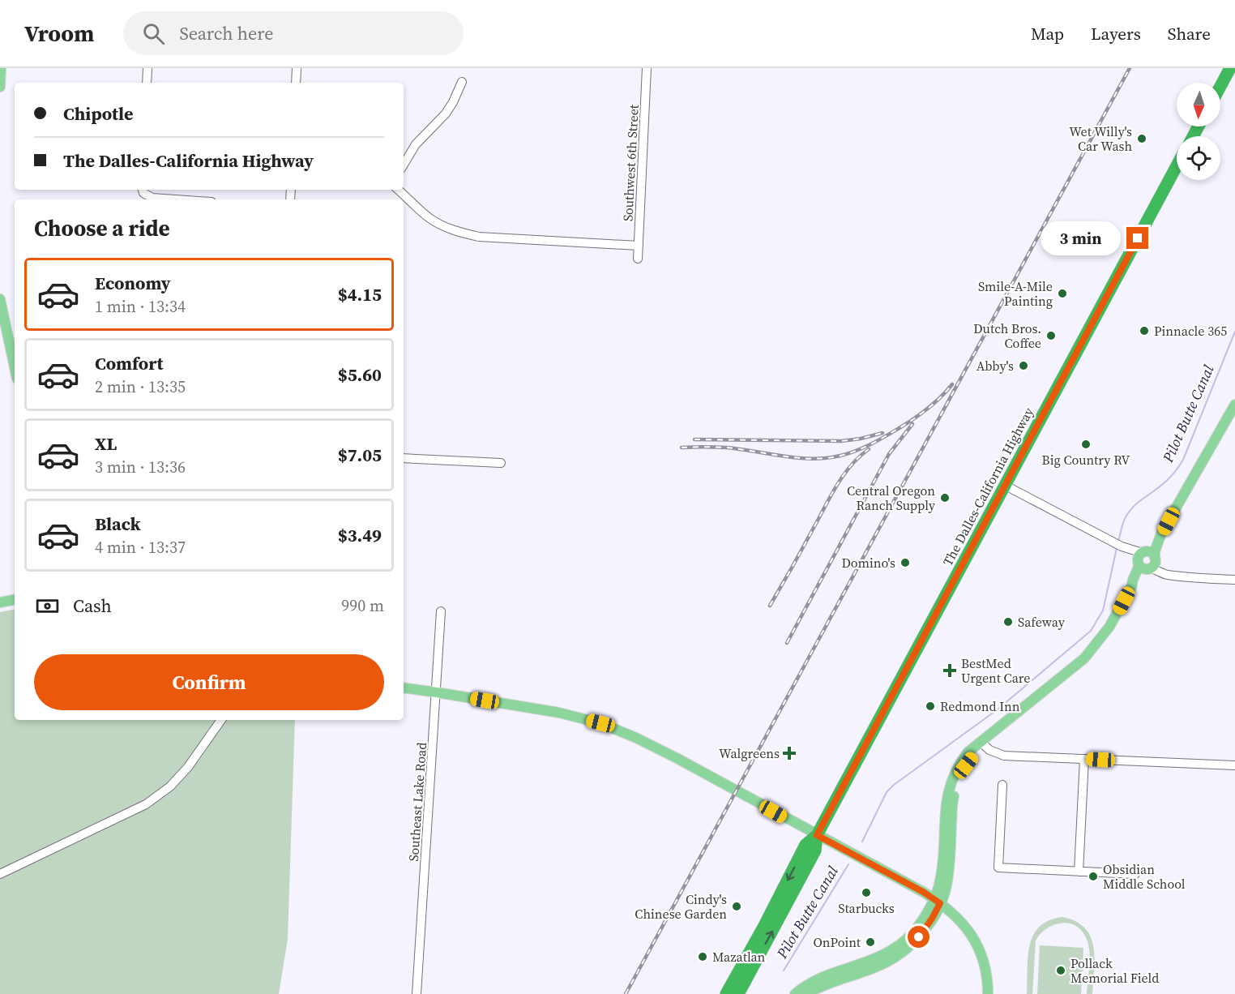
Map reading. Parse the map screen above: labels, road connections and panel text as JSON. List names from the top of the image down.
{
  "streets": {
    "highway": ["The Dalles-California Highway"],
    "street": ["Southwest 6th Street", "Southeast Lake Road"]
  },
  "water": ["Pilot Butte Canal"],
  "places": {
    "other": [
      "Wet Willy's Car Wash",
      "Smile-A-Mile Painting",
      "Pinnacle 365",
      "Dutch Bros. Coffee",
      "Abby's",
      "Big Country RV",
      "Central Oregon Ranch Supply",
      "Domino's",
      "Safeway",
      "Redmond Inn",
      "Obsidian Middle School",
      "Starbucks",
      "Cindy's Chinese Garden",
      "OnPoint",
      "Mazatlan",
      "Pollack Memorial Field"
    ],
    "health": ["BestMed Urgent Care", "Walgreens"]
  },
  "north": "bottom",
  "page": {
    "header": "Vroom",
    "search": "Search here",
    "nav": ["Map", "Layers", "Share"],
    "banner": ["Chipotle", "The Dalles-California Highway"],
    "heading": "Choose a ride",
    "bubble": "3 min",
    "list": [
      {
        "name": "Economy",
        "note": "1 min · 13:34",
        "value": "$4.15"
      },
      {
        "name": "Comfort",
        "note": "2 min · 13:35",
        "value": "$5.60"
      },
      {
        "name": "XL",
        "note": "3 min · 13:36",
        "value": "$7.05"
      },
      {
        "name": "Black",
        "note": "4 min · 13:37",
        "value": "$3.49"
      }
    ],
    "pay": ["Cash", "990 m"],
    "buttons": "Confirm"
  }
}
